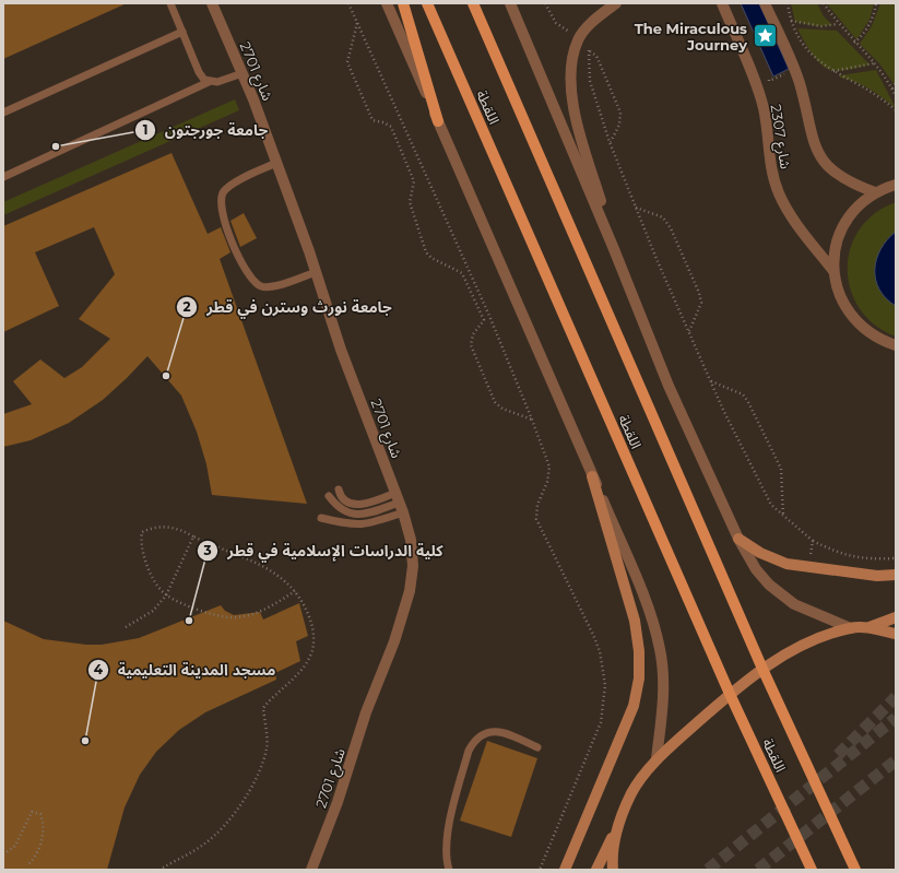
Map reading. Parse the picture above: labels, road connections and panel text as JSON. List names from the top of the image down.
{
  "streets": {
    "main road": ["اللقطة"],
    "street": ["شارع 2701", "شارع 2307"]
  },
  "places": {
    "place": ["The Miraculous Journey"],
    "other": [
      "جامعة جورجتون",
      "جامعة نورث وسترن في قطر",
      "كلية الدراسات الإسلامية في قطر",
      "مسجد المدينة التعليمية"
    ]
  }
}
